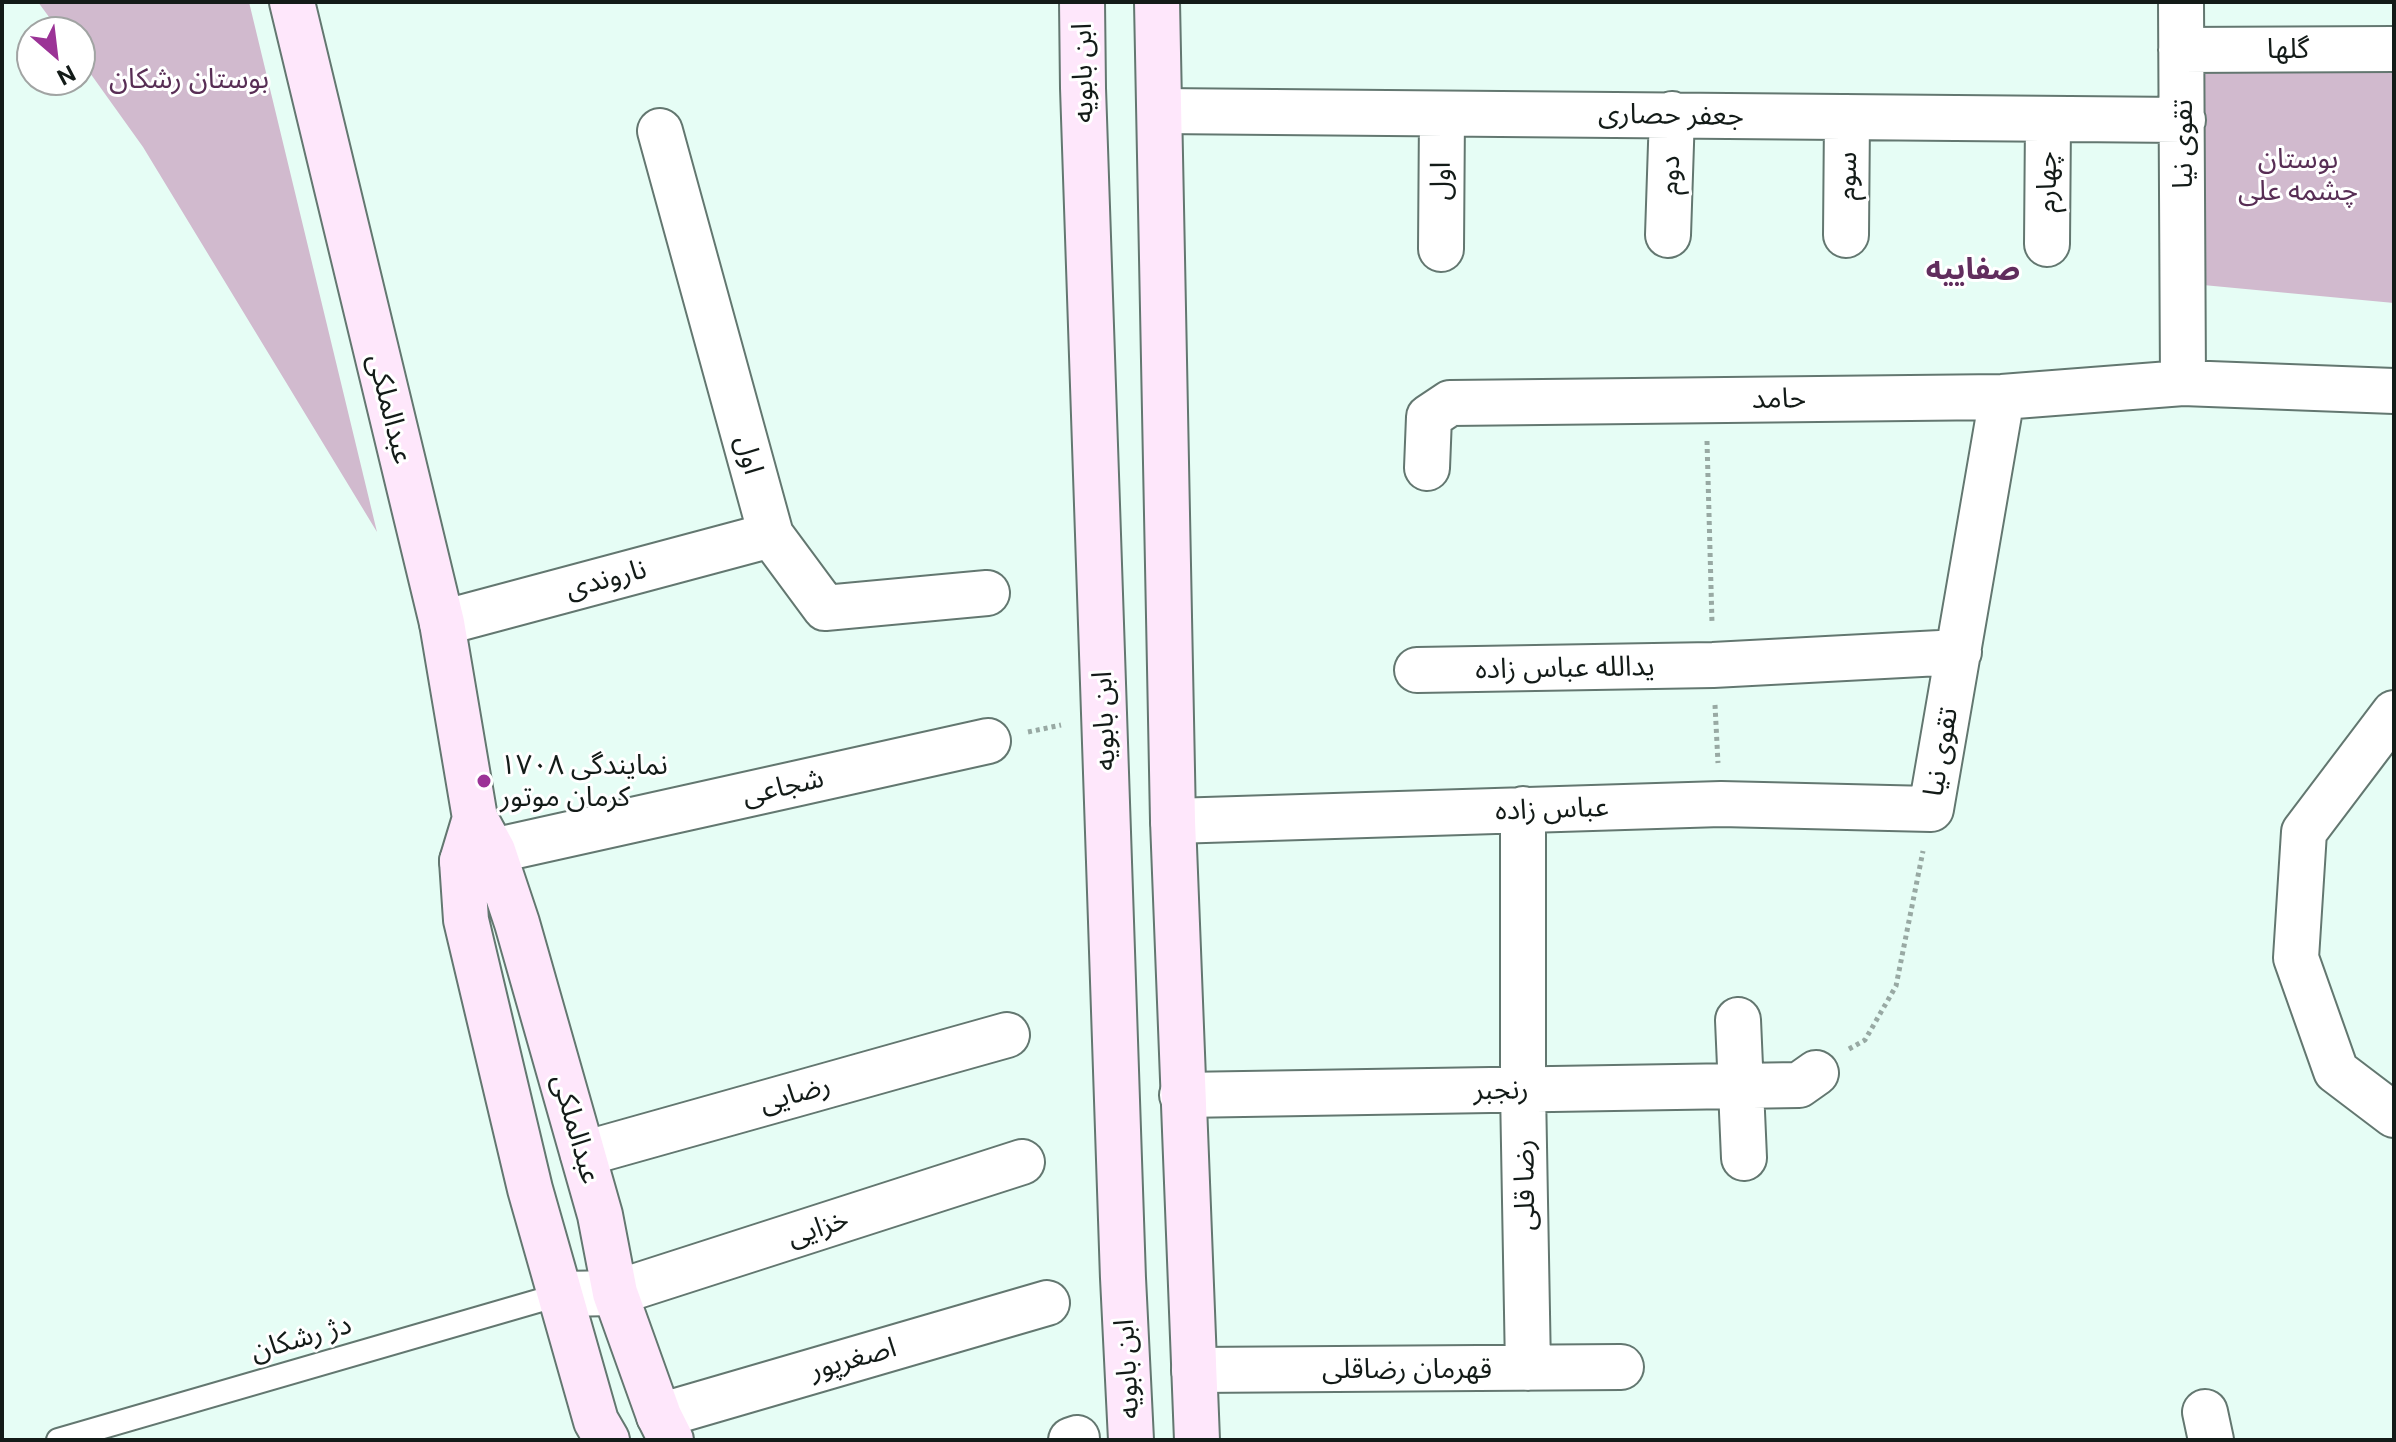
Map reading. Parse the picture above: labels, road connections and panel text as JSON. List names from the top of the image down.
{
  "streets": {
    "main road": ["ابن بابویه", "عبدالملکی"],
    "street": [
      "گلها",
      "جعفر حصاری",
      "تقوی نیا",
      "دوم",
      "سوم",
      "اول",
      "چهارم",
      "حامد",
      "ناروندی",
      "یدالله عباس زاده",
      "شجاعی",
      "عباس زاده",
      "رنجبر",
      "رضایی",
      "رضا قلی",
      "خزایی",
      "اصغرپور",
      "قهرمان رضاقلی"
    ],
    "lane": ["دژ رشکان"]
  },
  "crossings": [
    ["گلها", "تقوی نیا"],
    ["جعفر حصاری", "تقوی نیا"],
    ["جعفر حصاری", "دوم"],
    ["جعفر حصاری", "سوم"],
    ["جعفر حصاری", "اول"],
    ["جعفر حصاری", "چهارم"],
    ["تقوی نیا", "حامد"],
    ["تقوی نیا", "یدالله عباس زاده"],
    ["تقوی نیا", "عباس زاده"],
    ["تقوی نیا", "رنجبر"],
    ["اول", "ناروندی"],
    ["عبدالملکی", "ناروندی"],
    ["عبدالملکی", "شجاعی"],
    ["عبدالملکی", "رضایی"],
    ["عبدالملکی", "خزایی"],
    ["عبدالملکی", "دژ رشکان"],
    ["عبدالملکی", "اصغرپور"],
    ["عباس زاده", "رضا قلی"],
    ["رنجبر", "رضا قلی"],
    ["رضا قلی", "قهرمان رضاقلی"],
    ["خزایی", "دژ رشکان"]
  ],
  "districts": ["صفاییه"],
  "parks": ["بوستان رشکان", "بوستان چشمه علی"],
  "places": ["نمایندگی ۱۷۰۸ کرمان موتور"],
  "north": "bottom right"
}
